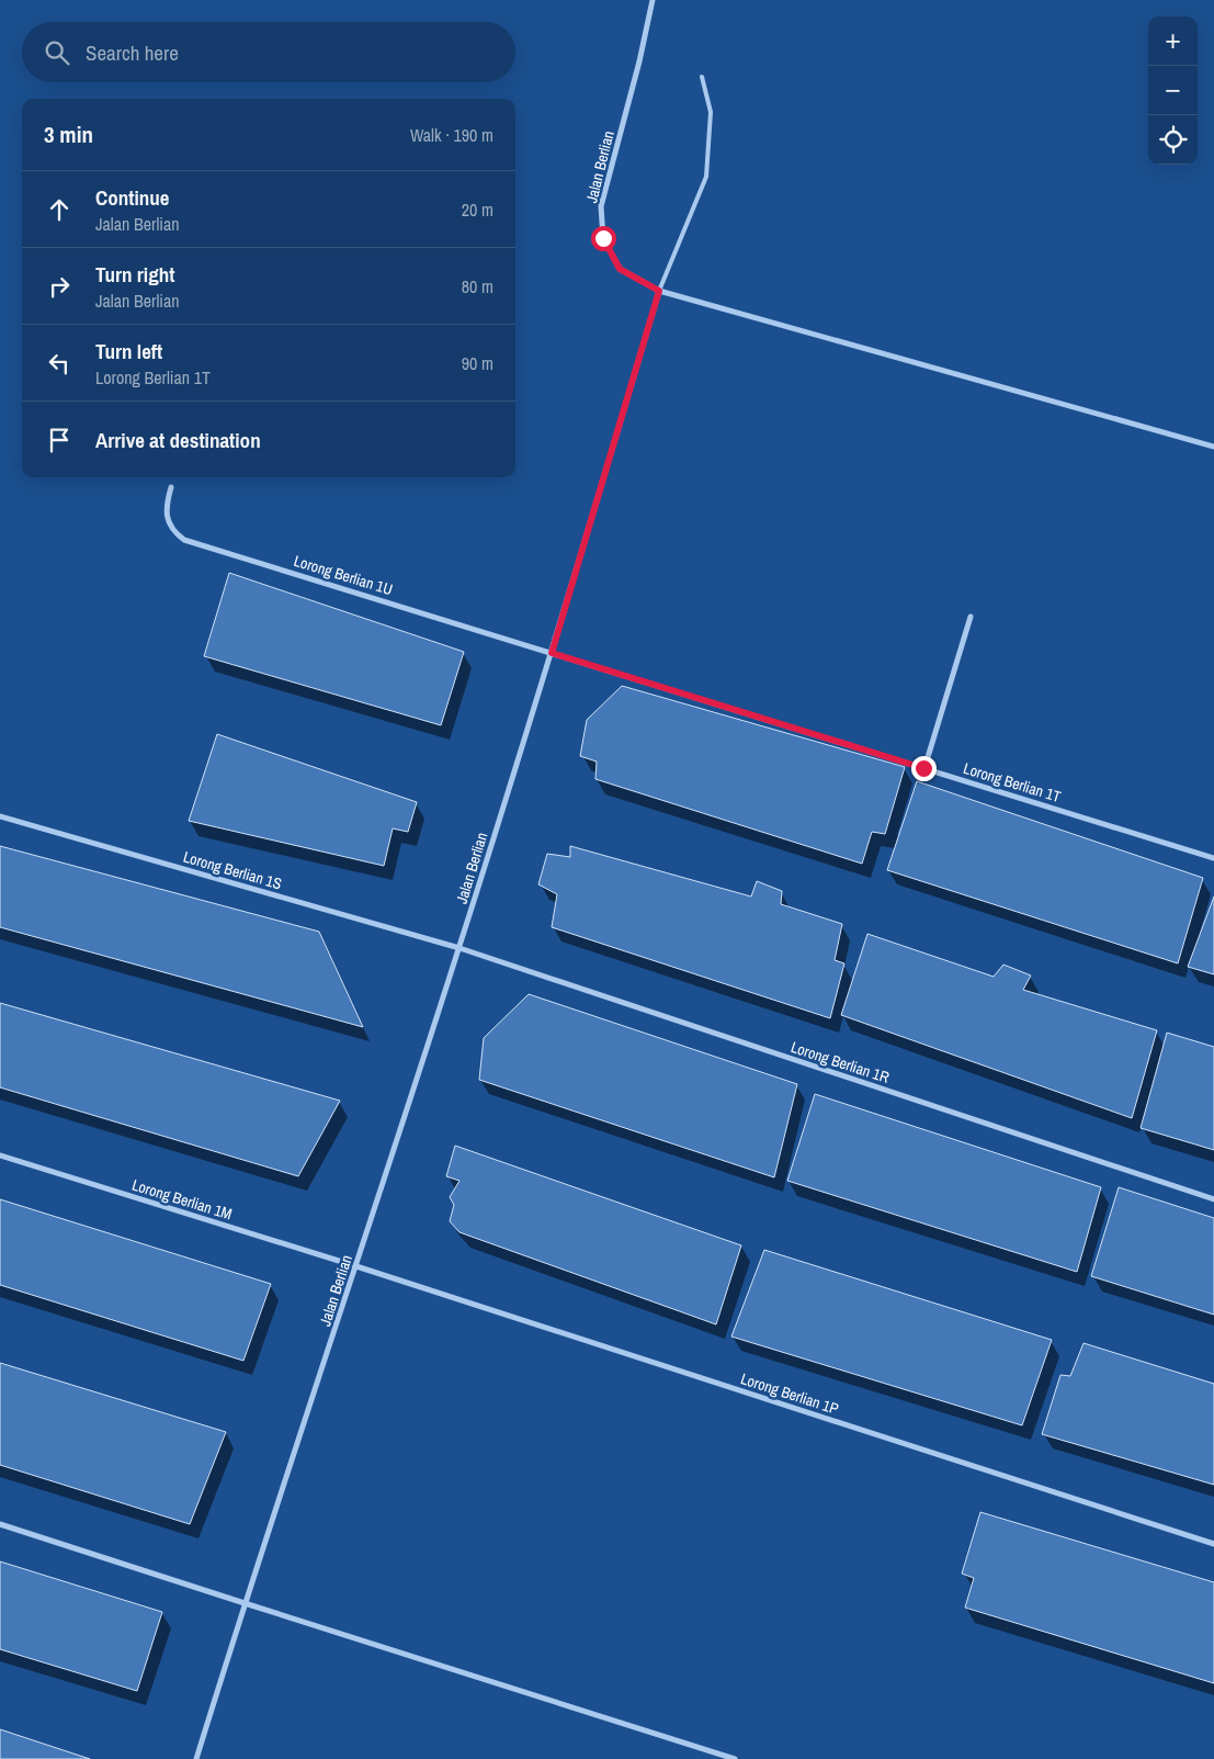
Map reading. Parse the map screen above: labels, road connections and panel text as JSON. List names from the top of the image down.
{
  "streets": {
    "street": [
      "Jalan Berlian",
      "Lorong Berlian 1U",
      "Lorong Berlian 1T",
      "Lorong Berlian 1S",
      "Lorong Berlian 1R",
      "Lorong Berlian 1M",
      "Lorong Berlian 1P"
    ]
  },
  "crossings": [
    ["Jalan Berlian", "Lorong Berlian 1U"],
    ["Jalan Berlian", "Lorong Berlian 1T"],
    ["Jalan Berlian", "Lorong Berlian 1S"],
    ["Jalan Berlian", "Lorong Berlian 1R"],
    ["Jalan Berlian", "Lorong Berlian 1M"],
    ["Jalan Berlian", "Lorong Berlian 1P"],
    ["Lorong Berlian 1U", "Lorong Berlian 1T"],
    ["Lorong Berlian 1S", "Lorong Berlian 1R"],
    ["Lorong Berlian 1M", "Lorong Berlian 1P"]
  ],
  "page": {
    "map_buttons": ["+", "−"],
    "search": "Search here",
    "heading": ["3 min", "Walk · 190 m"],
    "list": [
      ["Continue", "Jalan Berlian", "20 m"],
      ["Turn right", "Jalan Berlian", "80 m"],
      ["Turn left", "Lorong Berlian 1T", "90 m"],
      "Arrive at destination"
    ]
  }
}
